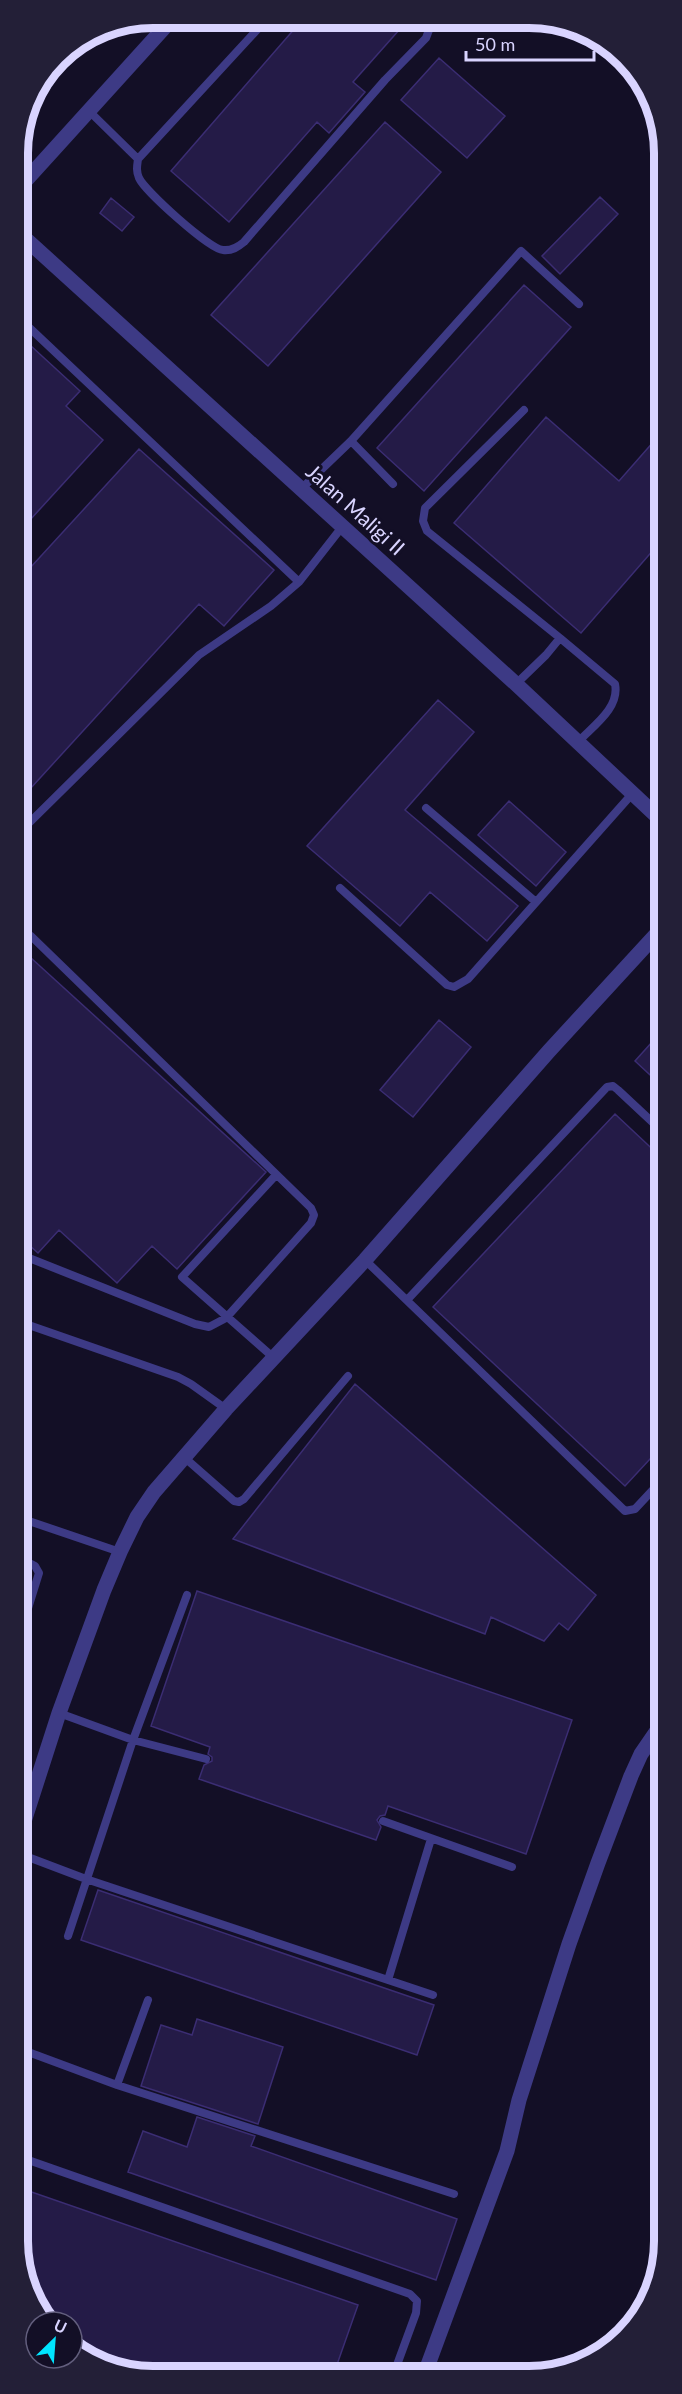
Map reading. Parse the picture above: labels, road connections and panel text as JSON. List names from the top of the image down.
{
  "streets": {
    "street": ["Jalan Maligi II"]
  },
  "scale_bar": "50 m",
  "north": "top right"
}
